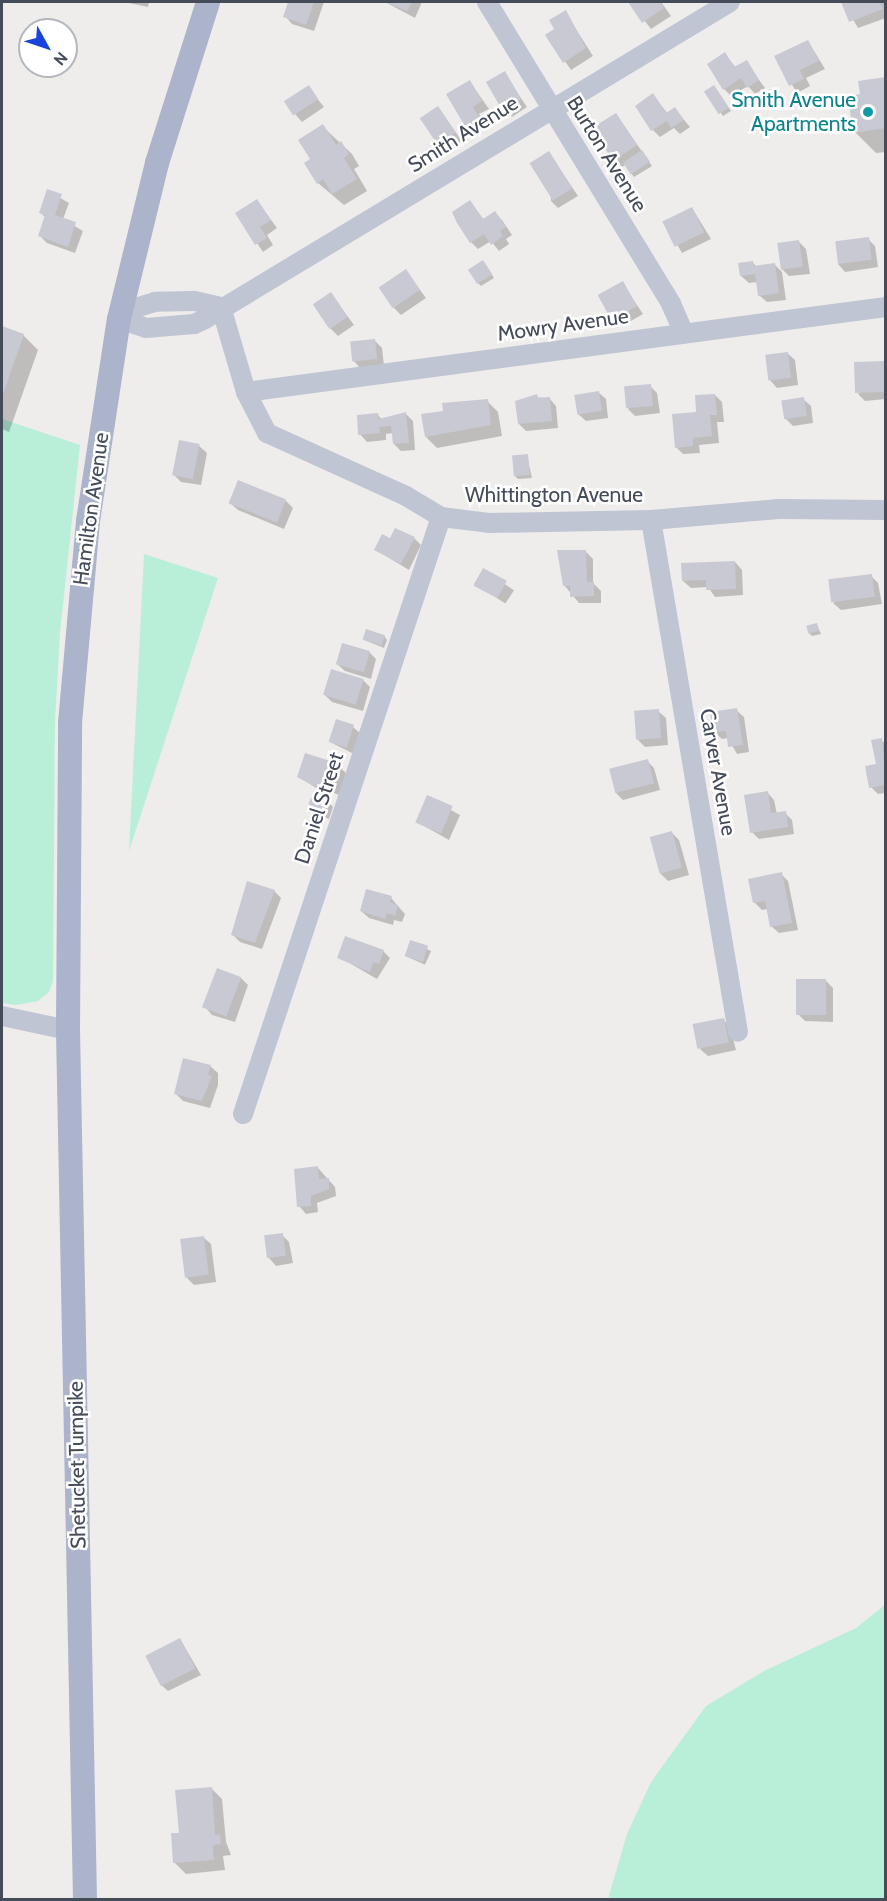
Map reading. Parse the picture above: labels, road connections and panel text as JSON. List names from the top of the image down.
{
  "streets": {
    "main road": ["Hamilton Avenue", "Shetucket Turnpike"],
    "street": [
      "Smith Avenue",
      "Burton Avenue",
      "Mowry Avenue",
      "Whittington Avenue",
      "Carver Avenue",
      "Daniel Street"
    ]
  },
  "crossings": [
    ["Smith Avenue", "Burton Avenue"],
    ["Smith Avenue", "Whittington Avenue"],
    ["Smith Avenue", "Hamilton Avenue"],
    ["Burton Avenue", "Mowry Avenue"],
    ["Mowry Avenue", "Whittington Avenue"],
    ["Whittington Avenue", "Carver Avenue"],
    ["Whittington Avenue", "Daniel Street"],
    ["Hamilton Avenue", "Shetucket Turnpike"]
  ],
  "places": ["Smith Avenue Apartments"],
  "north": "bottom right"
}
